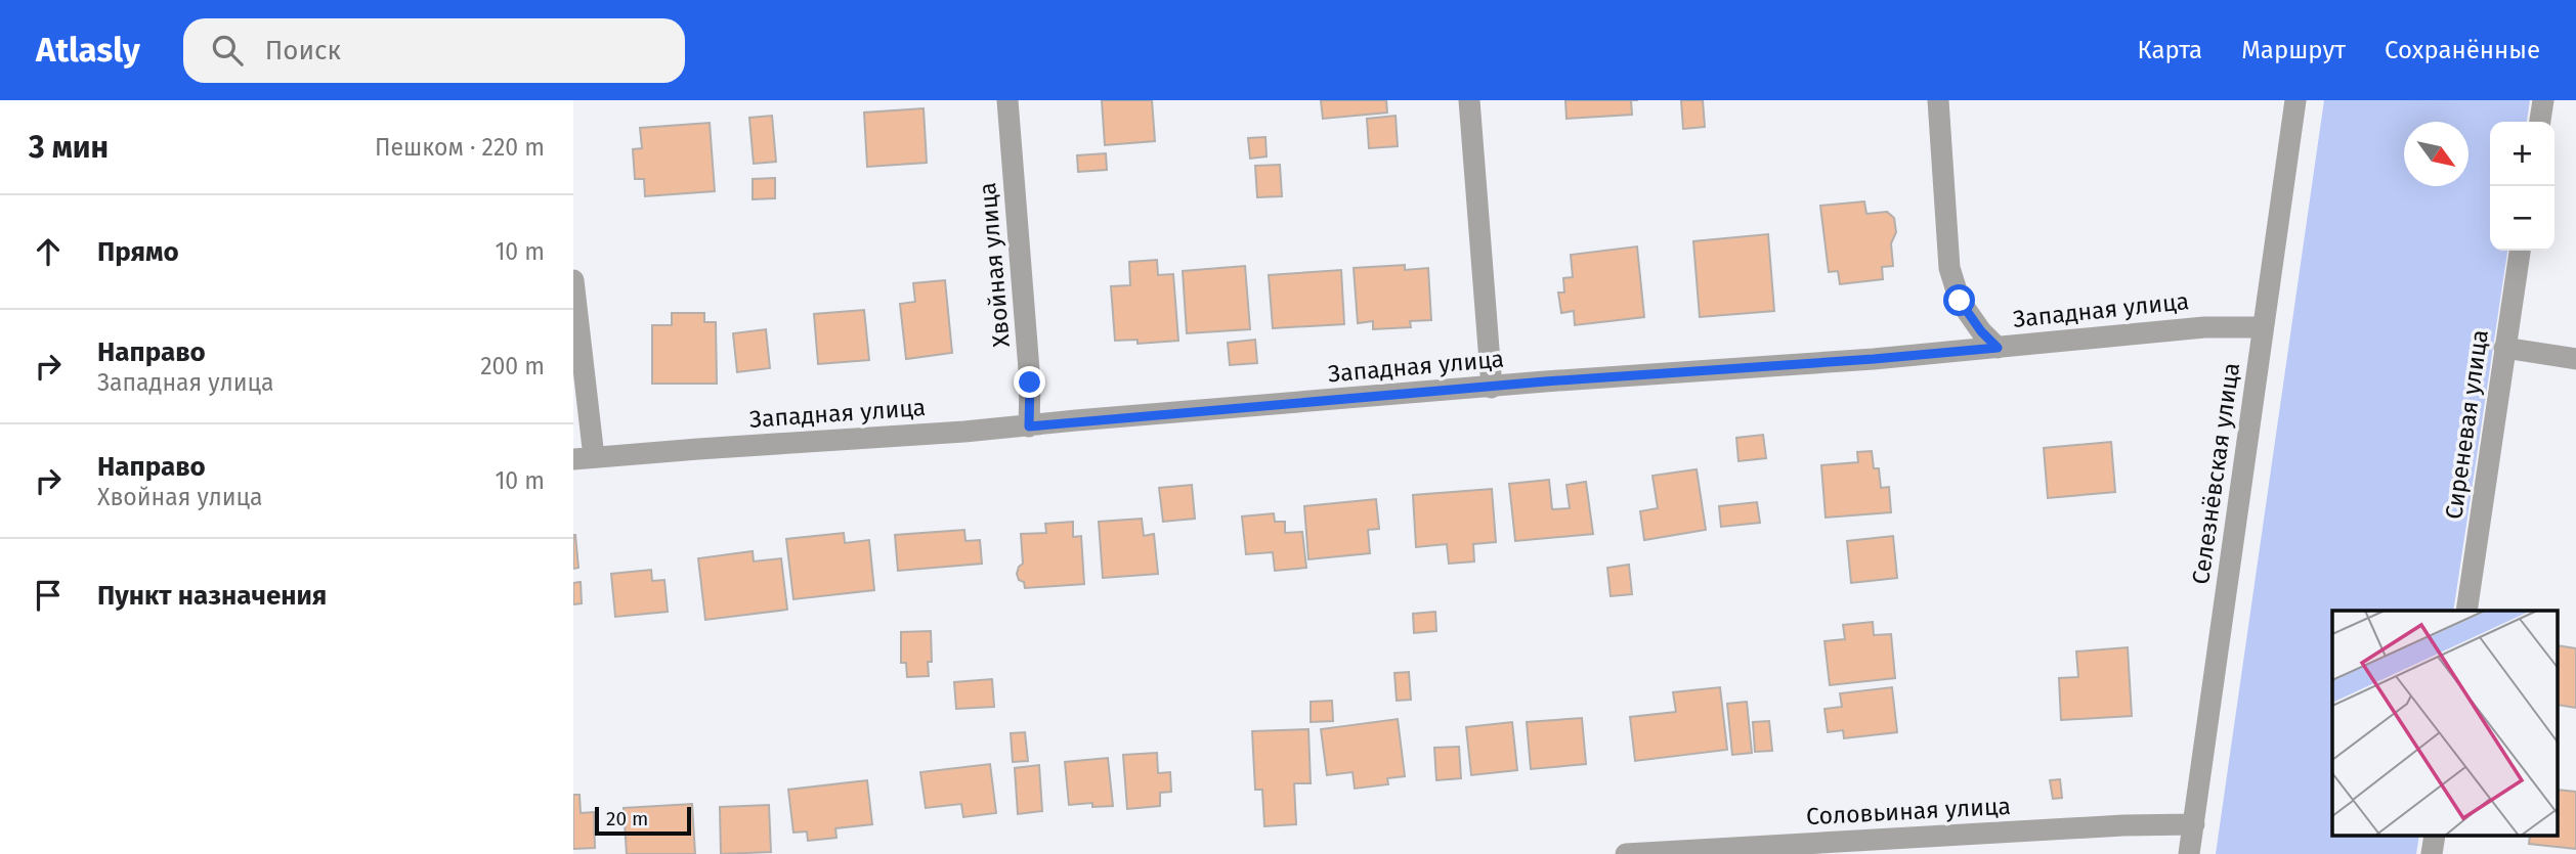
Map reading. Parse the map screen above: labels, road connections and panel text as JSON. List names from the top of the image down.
{
  "streets": {
    "street": [
      "Хвойная улица",
      "Западная улица",
      "Сиреневая улица",
      "Селезнёвская улица",
      "Соловьиная улица"
    ]
  },
  "crossings": [
    ["Хвойная улица", "Западная улица"],
    ["Западная улица", "Селезнёвская улица"],
    ["Селезнёвская улица", "Соловьиная улица"]
  ],
  "scale_bar": "20 m",
  "north": "bottom right",
  "page": {
    "header": "Atlasly",
    "search": "Поиск",
    "nav": ["Карта", "Маршрут", "Сохранённые"],
    "heading": ["3 мин", "Пешком · 220 m"],
    "map_buttons": ["+", "−"],
    "list": [
      ["Прямо", "10 m"],
      ["Направо", "Западная улица", "200 m"],
      ["Направо", "Хвойная улица", "10 m"],
      "Пункт назначения"
    ],
    "scale": "20 m"
  }
}
